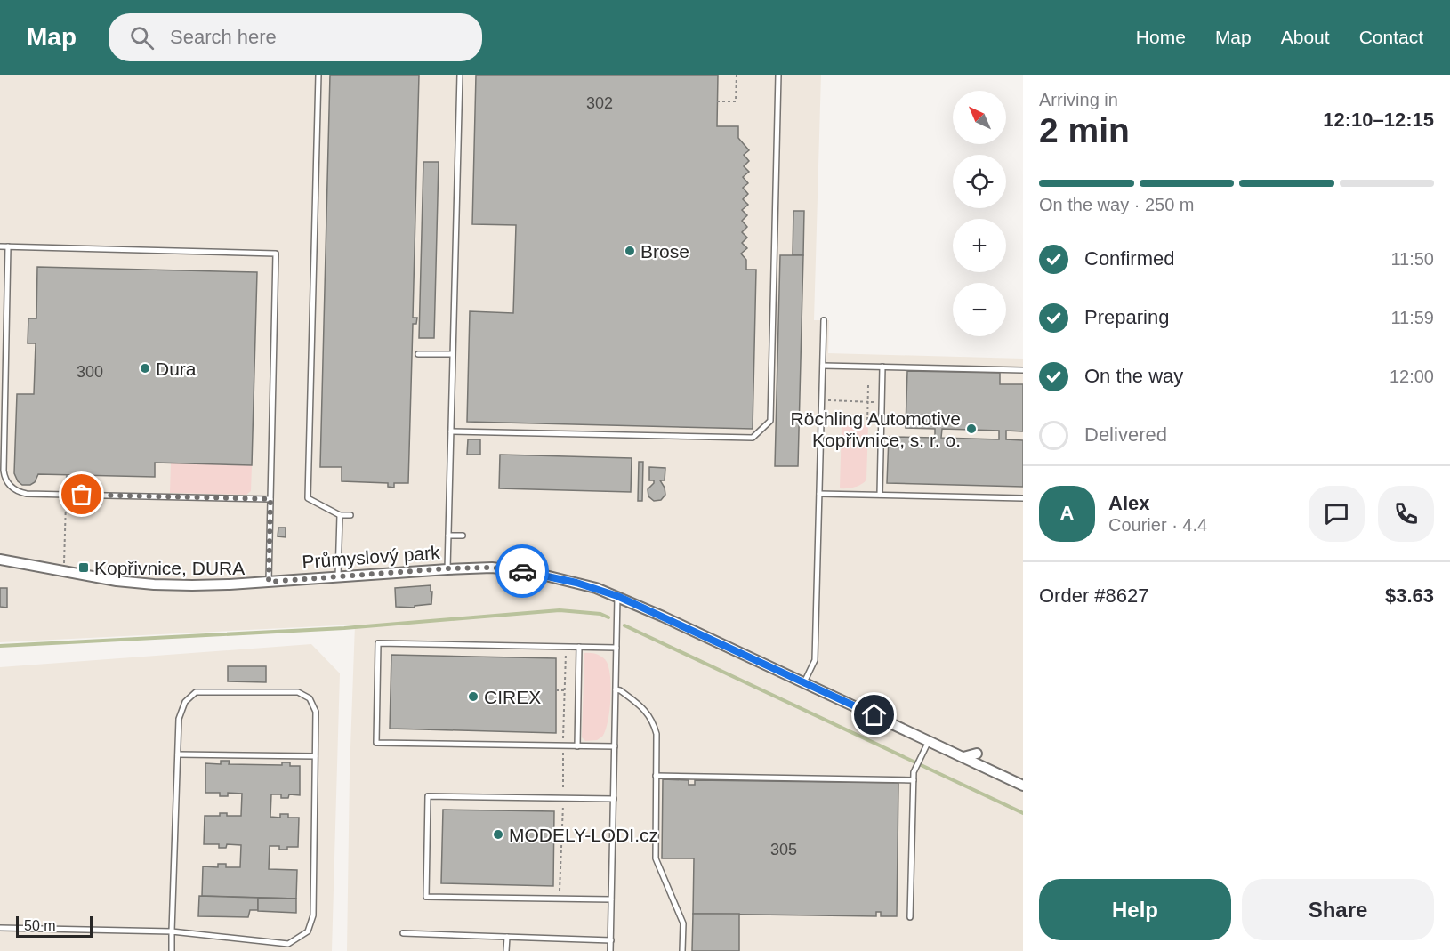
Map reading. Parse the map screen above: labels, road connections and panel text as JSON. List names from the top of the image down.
{
  "streets": {
    "street": ["Průmyslový park"]
  },
  "places": {
    "other": [
      "Brose",
      "Dura",
      "Röchling Automotive Kopřivnice, s. r. o.",
      "CIREX",
      "MODELY-LODI.cz"
    ],
    "transit": ["Kopřivnice, DURA"]
  },
  "house_numbers": ["302", "300", "305"],
  "scale_bar": "50 m",
  "north": "top left",
  "page": {
    "header": "Map",
    "search": "Search here",
    "nav": [
      "Home",
      "Map",
      "About",
      "Contact"
    ],
    "heading": ["2 min", "Arriving in", "12:10–12:15"],
    "panel": [
      "Alex",
      "Courier · 4.4",
      "Order #8627",
      "$3.63"
    ],
    "map_buttons": ["+", "−"],
    "bar": "On the way · 250 m",
    "list": [
      ["Confirmed", "11:50"],
      ["Preparing", "11:59"],
      ["On the way", "12:00"],
      "Delivered"
    ],
    "round": "A",
    "buttons": ["Help", "Share"],
    "scale": "50 m"
  }
}
